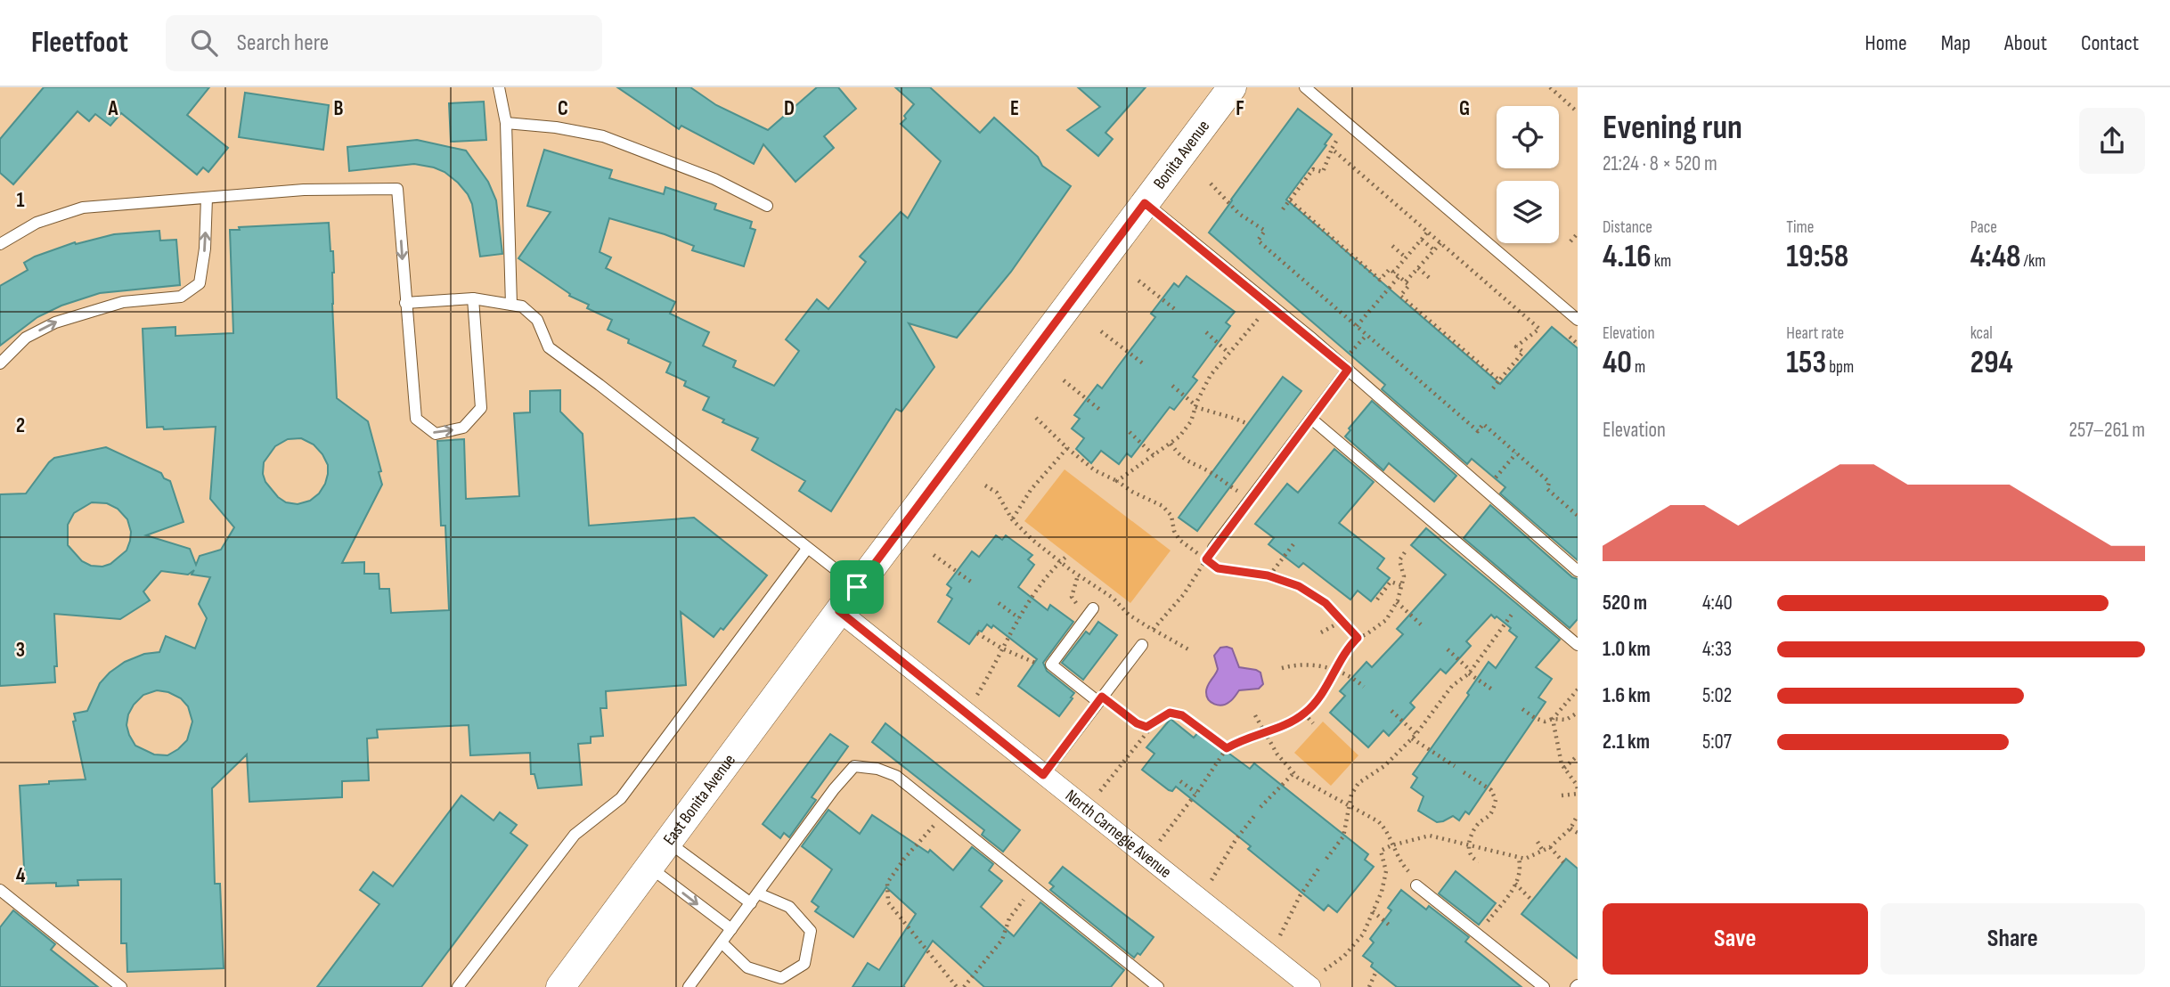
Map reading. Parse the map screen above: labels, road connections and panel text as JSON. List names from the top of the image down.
{
  "streets": {
    "main road": ["Bonita Avenue", "East Bonita Avenue"],
    "street": ["North Carnegie Avenue"]
  },
  "crossings": [
    ["Bonita Avenue", "East Bonita Avenue"],
    ["Bonita Avenue", "North Carnegie Avenue"],
    ["East Bonita Avenue", "North Carnegie Avenue"]
  ],
  "page": {
    "header": "Fleetfoot",
    "search": "Search here",
    "nav": [
      "Home",
      "Map",
      "About",
      "Contact"
    ],
    "heading": ["Evening run", "21:24 · 8 × 520 m"],
    "stats": [
      ["Distance", "4.16 km"],
      ["Time", "19:58"],
      ["Pace", "4:48 /km"],
      ["Elevation", "40 m"],
      ["Heart rate", "153 bpm"],
      ["kcal", "294"]
    ],
    "chart": ["Elevation", "257–261 m"],
    "list": [
      {
        "name": "520 m",
        "note": "4:40"
      },
      {
        "name": "1.0 km",
        "note": "4:33"
      },
      {
        "name": "1.6 km",
        "note": "5:02"
      },
      {
        "name": "2.1 km",
        "note": "5:07"
      }
    ],
    "buttons": ["Save", "Share"]
  },
  "grid": {
    "columns": [
      "A",
      "B",
      "C",
      "D",
      "E",
      "F",
      "G"
    ],
    "rows": [
      "1",
      "2",
      "3",
      "4"
    ]
  }
}
